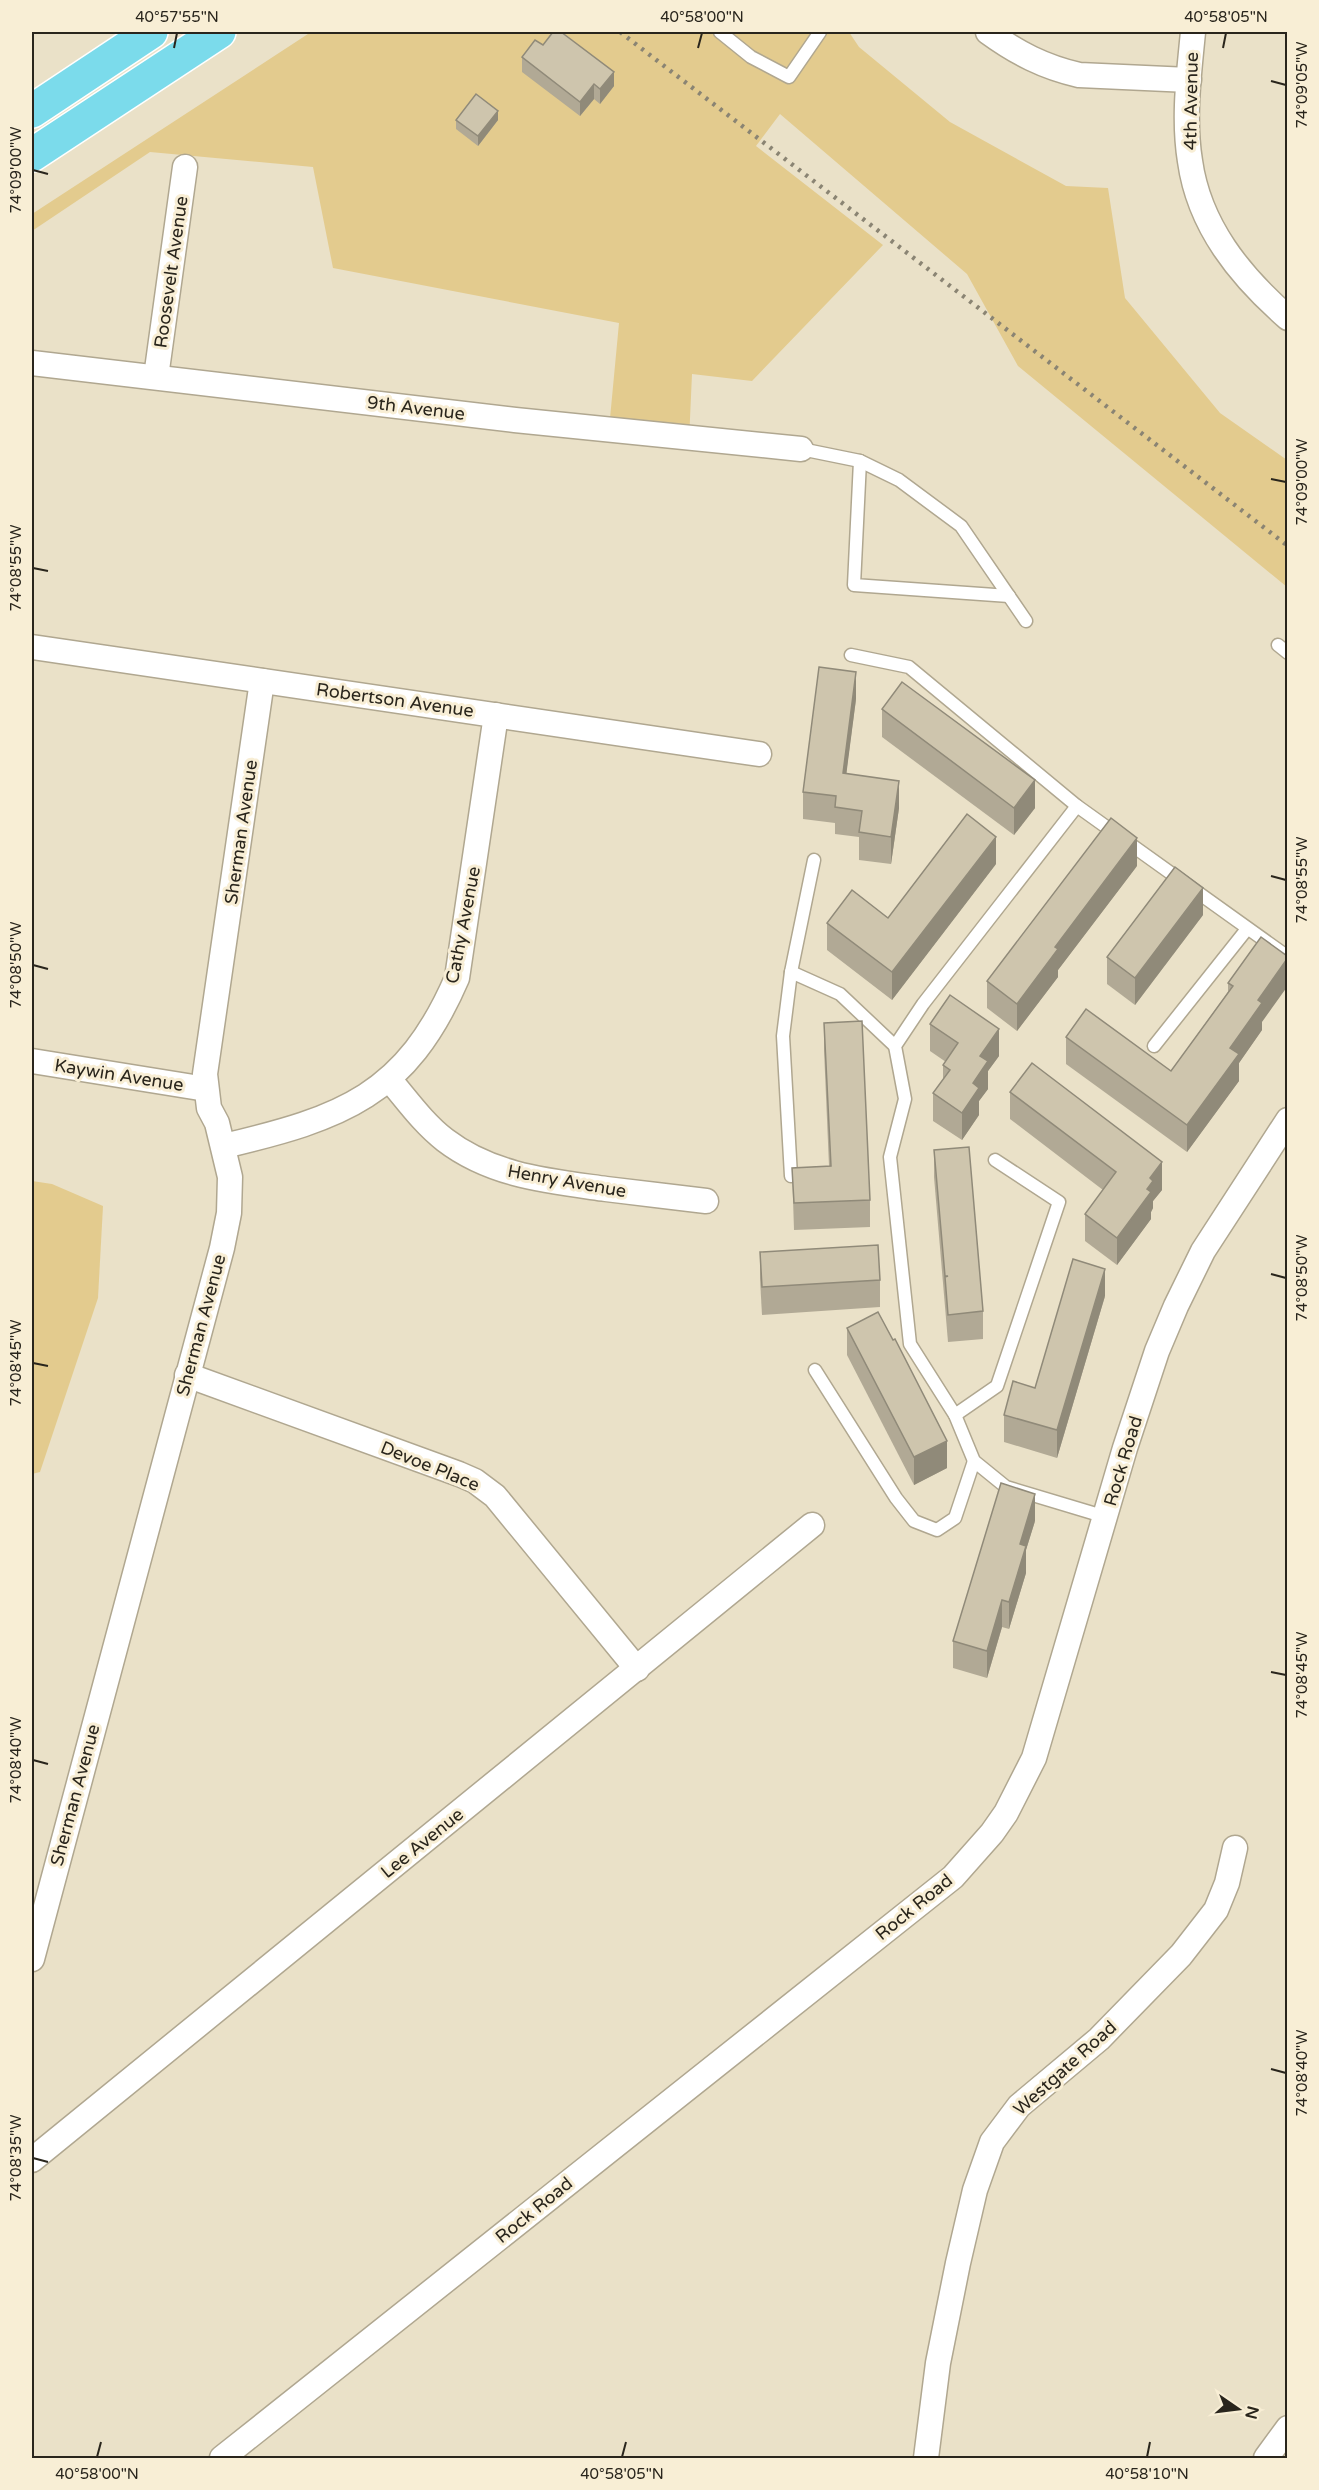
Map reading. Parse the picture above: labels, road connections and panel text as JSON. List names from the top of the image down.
{
  "streets": {
    "street": [
      "4th Avenue",
      "Roosevelt Avenue",
      "9th Avenue",
      "Robertson Avenue",
      "Sherman Avenue",
      "Cathy Avenue",
      "Kaywin Avenue",
      "Henry Avenue",
      "Rock Road",
      "Devoe Place",
      "Lee Avenue",
      "Westgate Road"
    ]
  },
  "crossings": [
    ["Roosevelt Avenue", "9th Avenue"],
    ["Robertson Avenue", "Sherman Avenue"],
    ["Robertson Avenue", "Cathy Avenue"],
    ["Sherman Avenue", "Cathy Avenue"],
    ["Sherman Avenue", "Kaywin Avenue"],
    ["Sherman Avenue", "Devoe Place"],
    ["Cathy Avenue", "Henry Avenue"],
    ["Devoe Place", "Lee Avenue"]
  ],
  "north": "right",
  "coordinates": [
    "40°57'55\"N",
    "40°58'00\"N",
    "40°58'05\"N",
    "74°09'05\"W",
    "74°09'00\"W",
    "74°08'55\"W",
    "74°08'50\"W",
    "74°08'45\"W",
    "74°08'40\"W",
    "74°08'35\"W",
    "40°58'10\"N"
  ]
}
